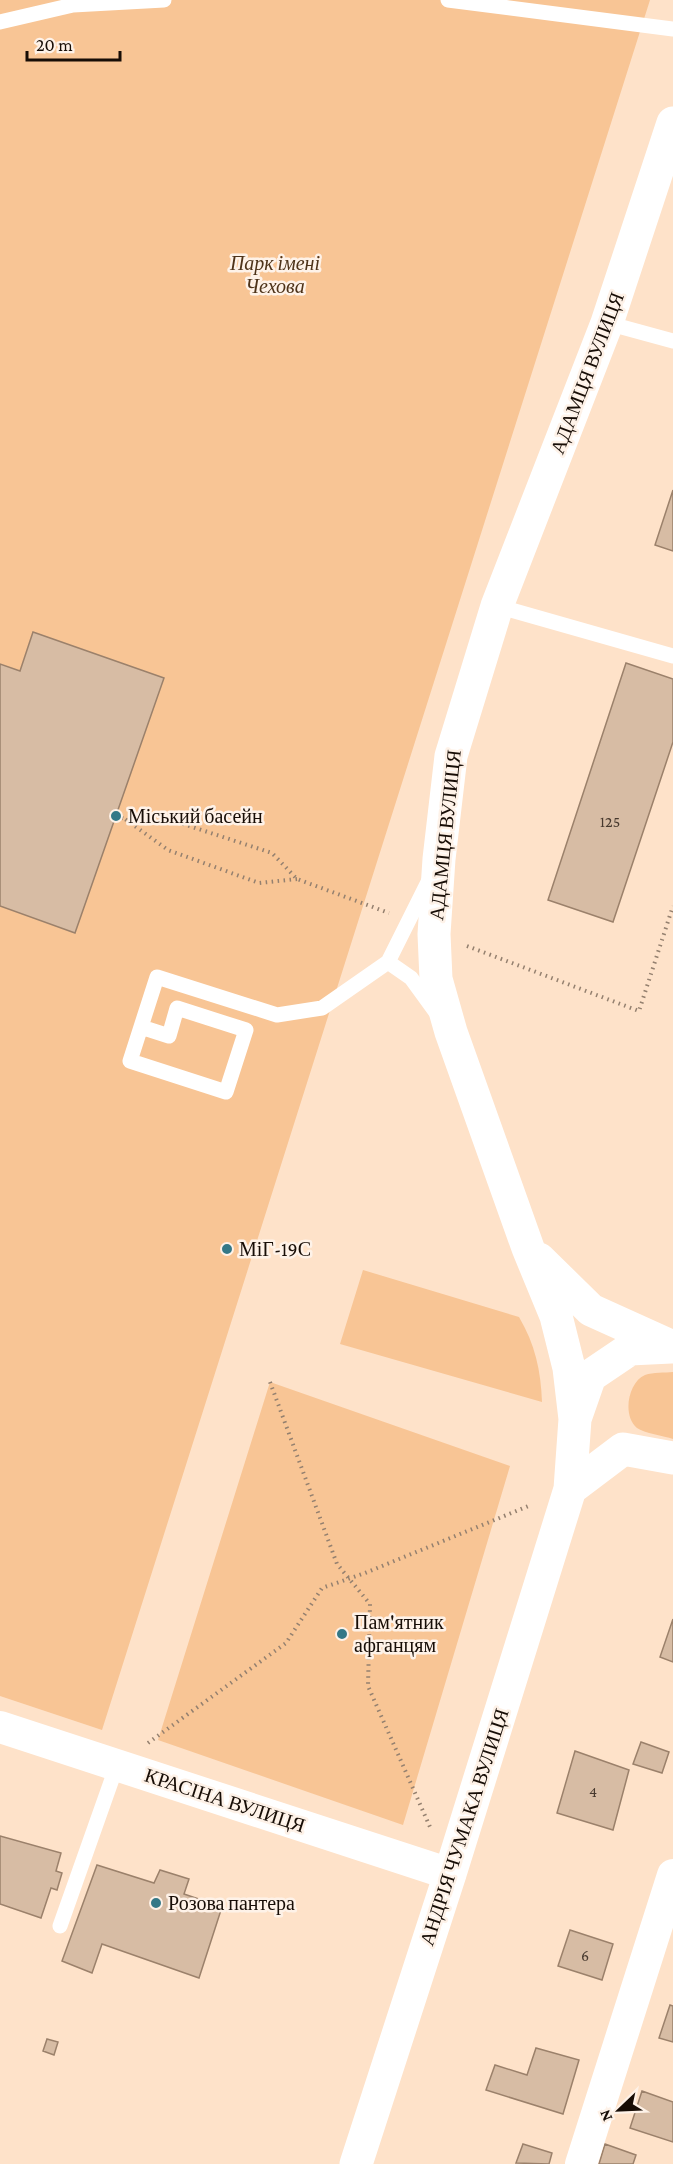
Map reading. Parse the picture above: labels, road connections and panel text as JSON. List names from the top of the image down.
{
  "streets": {
    "street": ["АДАМЦЯ ВУЛИЦЯ", "КРАСІНА ВУЛИЦЯ", "АНДРІЯ ЧУМАКА ВУЛИЦЯ"]
  },
  "crossings": [
    ["АДАМЦЯ ВУЛИЦЯ", "АНДРІЯ ЧУМАКА ВУЛИЦЯ"],
    ["КРАСІНА ВУЛИЦЯ", "АНДРІЯ ЧУМАКА ВУЛИЦЯ"]
  ],
  "parks": ["Парк імені Чехова"],
  "places": [
    "Міський басейн",
    "МіГ-19С",
    "Пам'ятник афганцям",
    "Розова пантера"
  ],
  "house_numbers": ["125", "4", "6"],
  "scale_bar": "20 m",
  "north": "bottom left"
}
